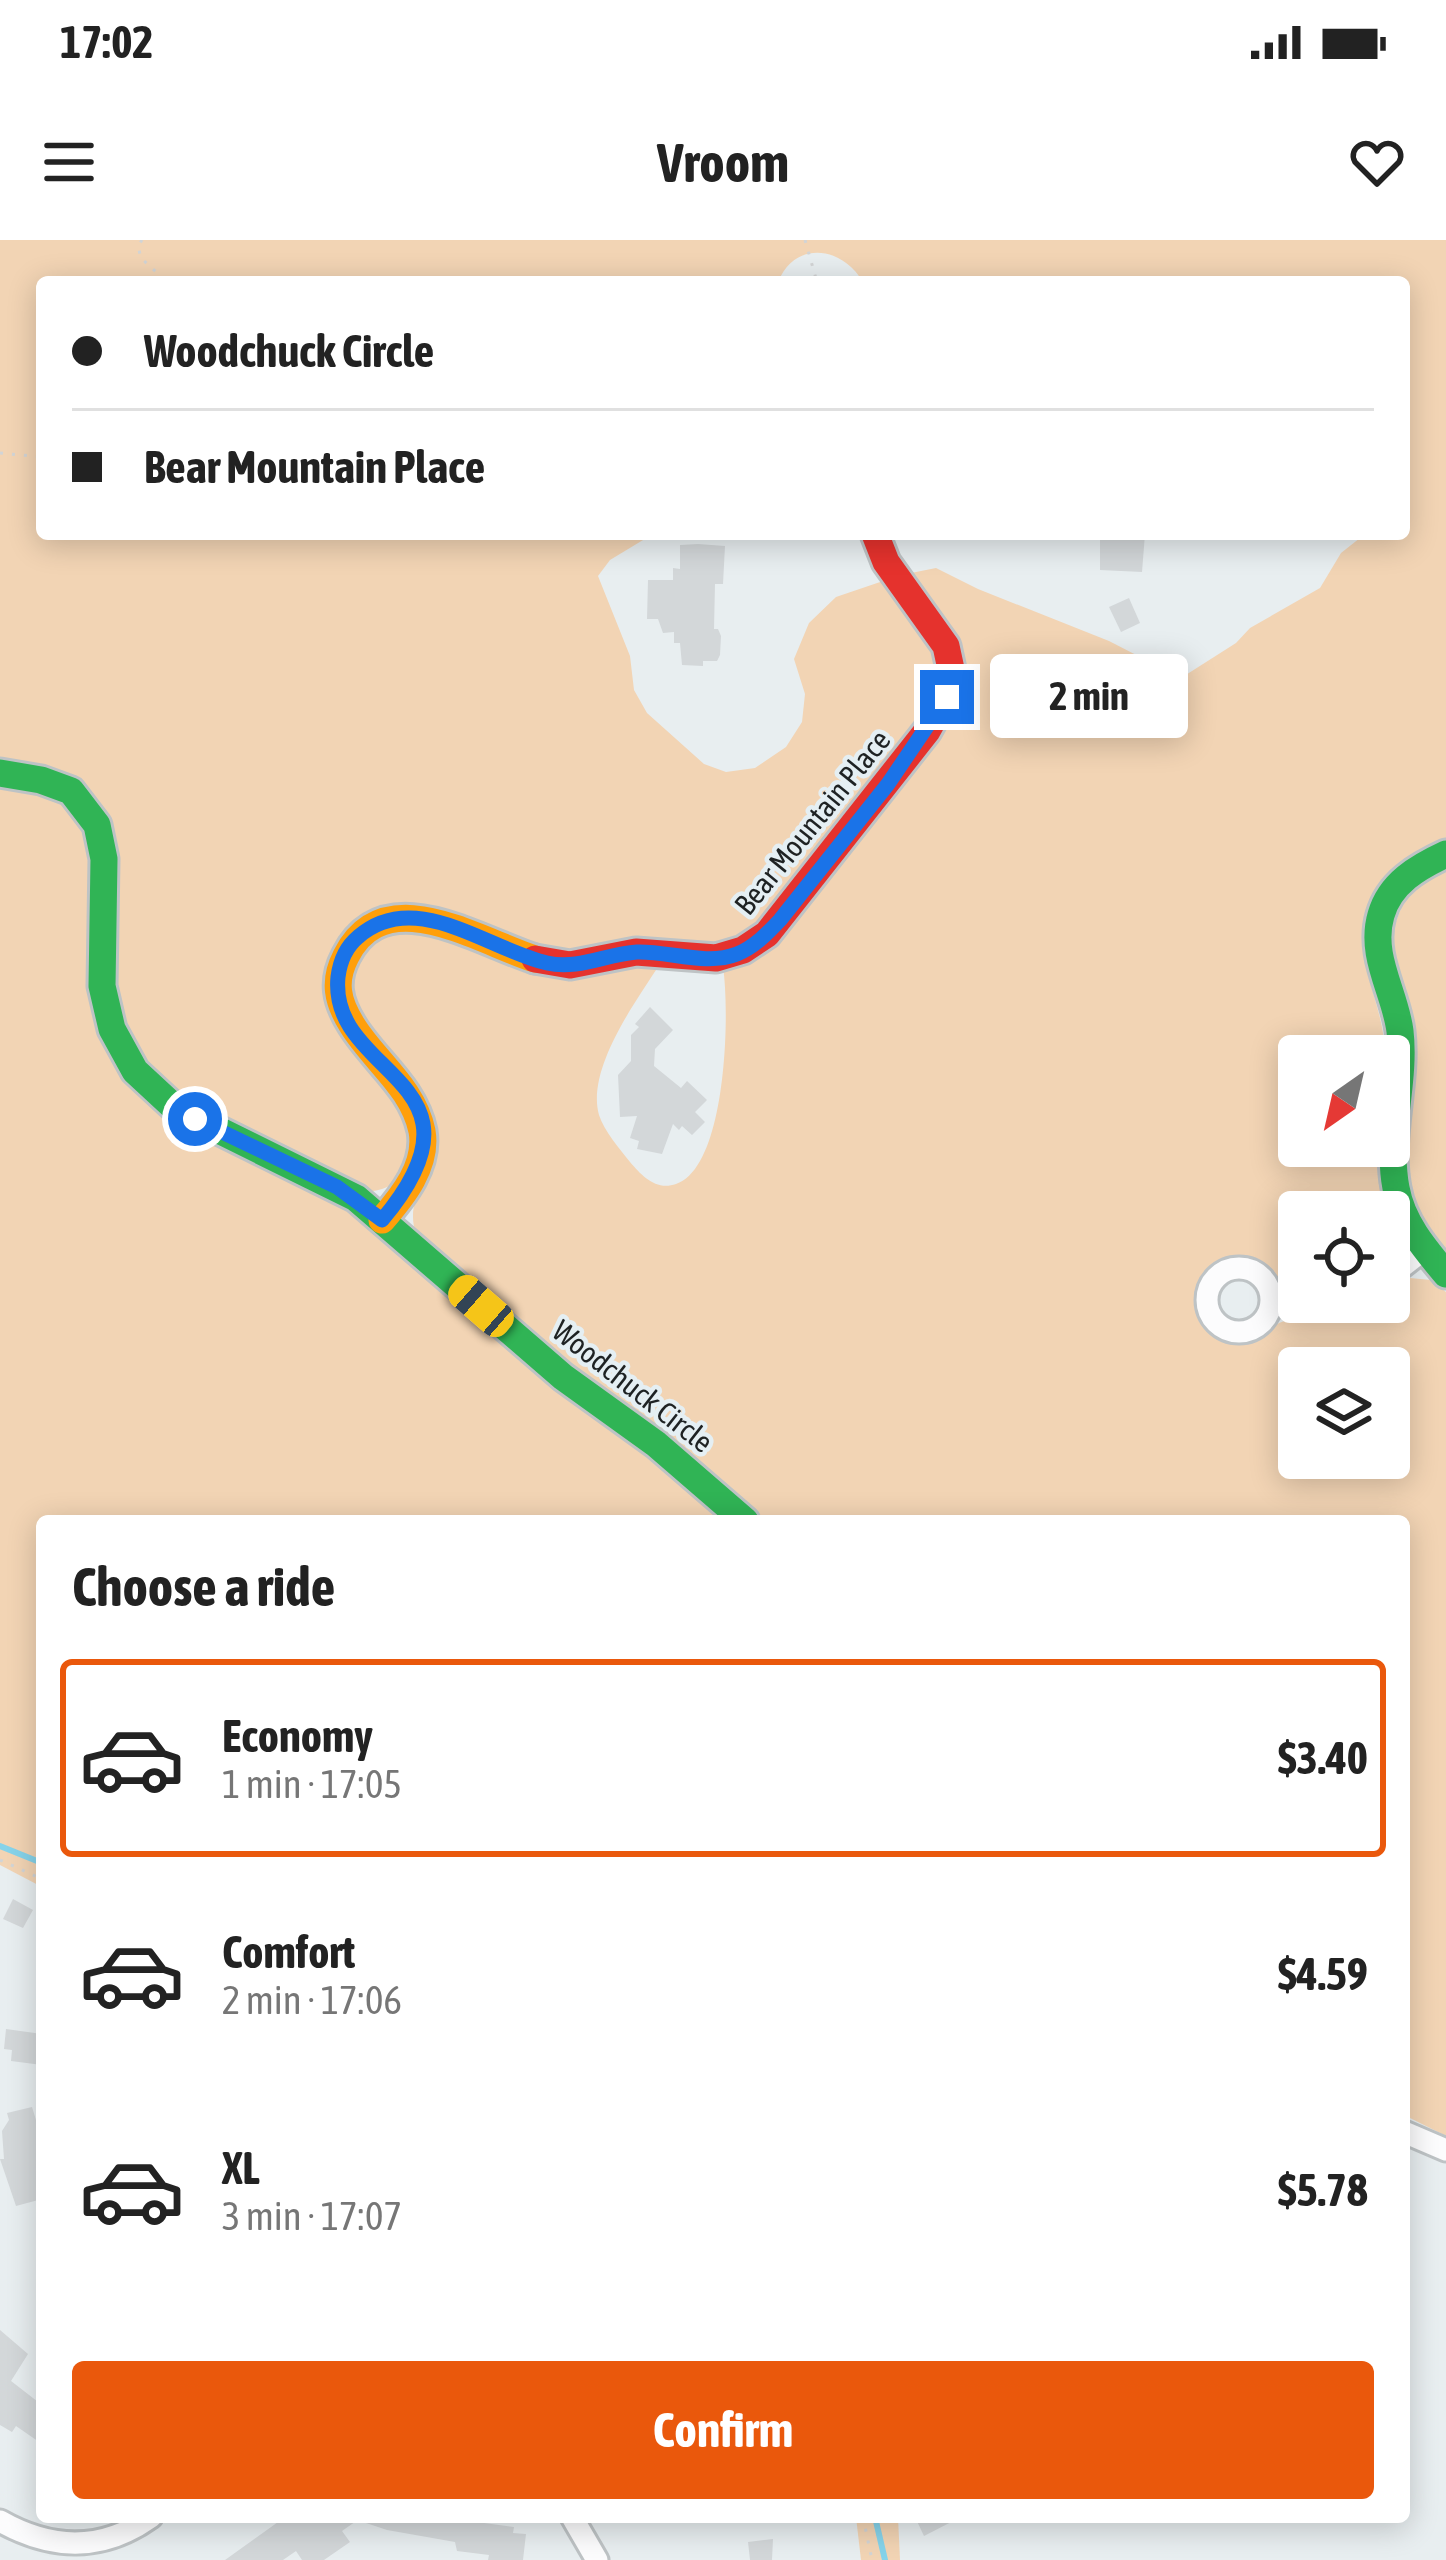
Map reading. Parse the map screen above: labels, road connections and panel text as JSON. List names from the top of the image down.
{
  "streets": {
    "street": ["Bear Mountain Place", "Woodchuck Circle"]
  },
  "crossings": [
    ["Bear Mountain Place", "Woodchuck Circle"]
  ],
  "north": "bottom left",
  "page": {
    "status": "17:02",
    "header": "Vroom",
    "banner": ["Woodchuck Circle", "Bear Mountain Place"],
    "bubble": "2 min",
    "heading": "Choose a ride",
    "list": [
      {
        "name": "Economy",
        "note": "1 min · 17:05",
        "value": "$3.40"
      },
      {
        "name": "Comfort",
        "note": "2 min · 17:06",
        "value": "$4.59"
      },
      {
        "name": "XL",
        "note": "3 min · 17:07",
        "value": "$5.78"
      }
    ],
    "buttons": "Confirm"
  }
}
